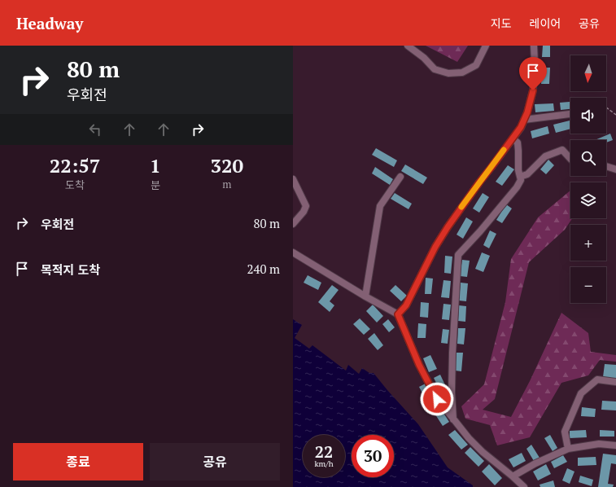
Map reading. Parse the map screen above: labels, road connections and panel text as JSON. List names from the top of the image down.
{
  "north": "bottom",
  "page": {
    "header": "Headway",
    "nav": ["지도", "레이어", "공유"],
    "turn": ["80 m", "우회전"],
    "map_buttons": ["+", "−"],
    "eta": [
      "22:57",
      "도착",
      "1",
      "분",
      "320",
      "m"
    ],
    "list": [
      {
        "name": "우회전",
        "value": "80 m"
      },
      {
        "name": "목적지 도착",
        "value": "240 m"
      }
    ],
    "speed": "22 km/h",
    "limit": "30",
    "buttons": ["종료", "공유"]
  }
}
